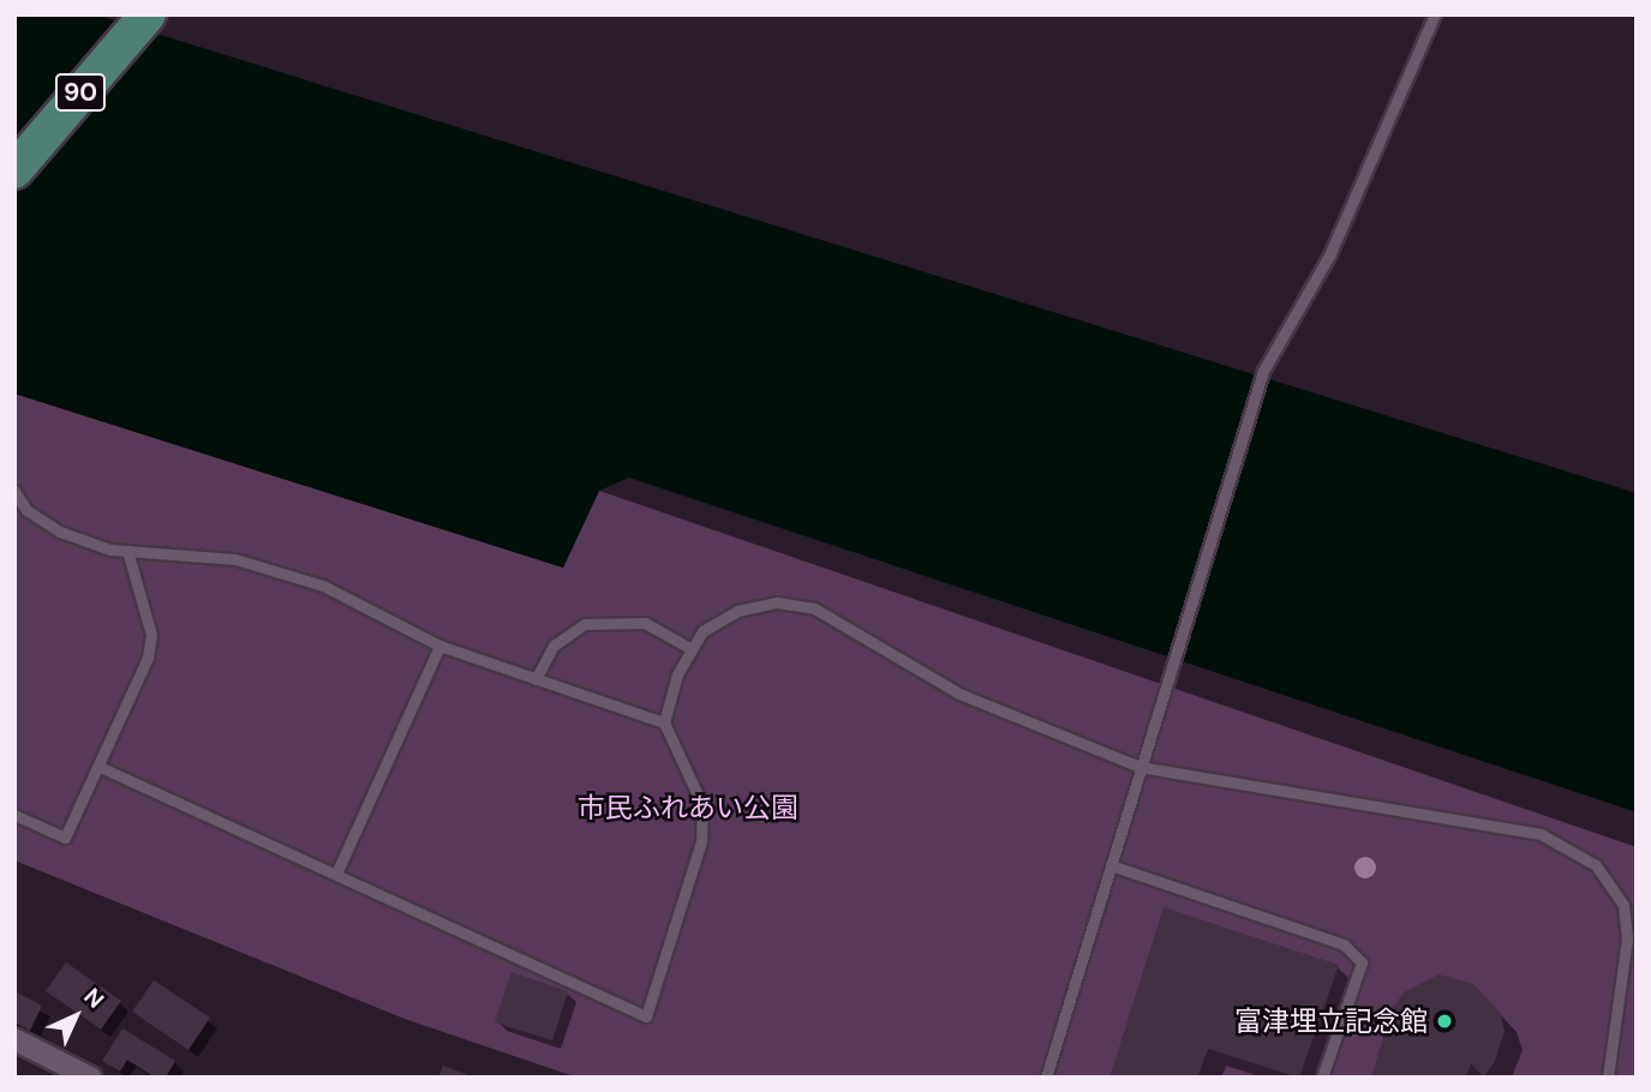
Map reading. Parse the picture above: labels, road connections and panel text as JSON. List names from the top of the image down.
{
  "streets": {
    "main road": ["90"]
  },
  "parks": ["市民ふれあい公園"],
  "places": ["富津埋立記念館"],
  "north": "top right"
}
